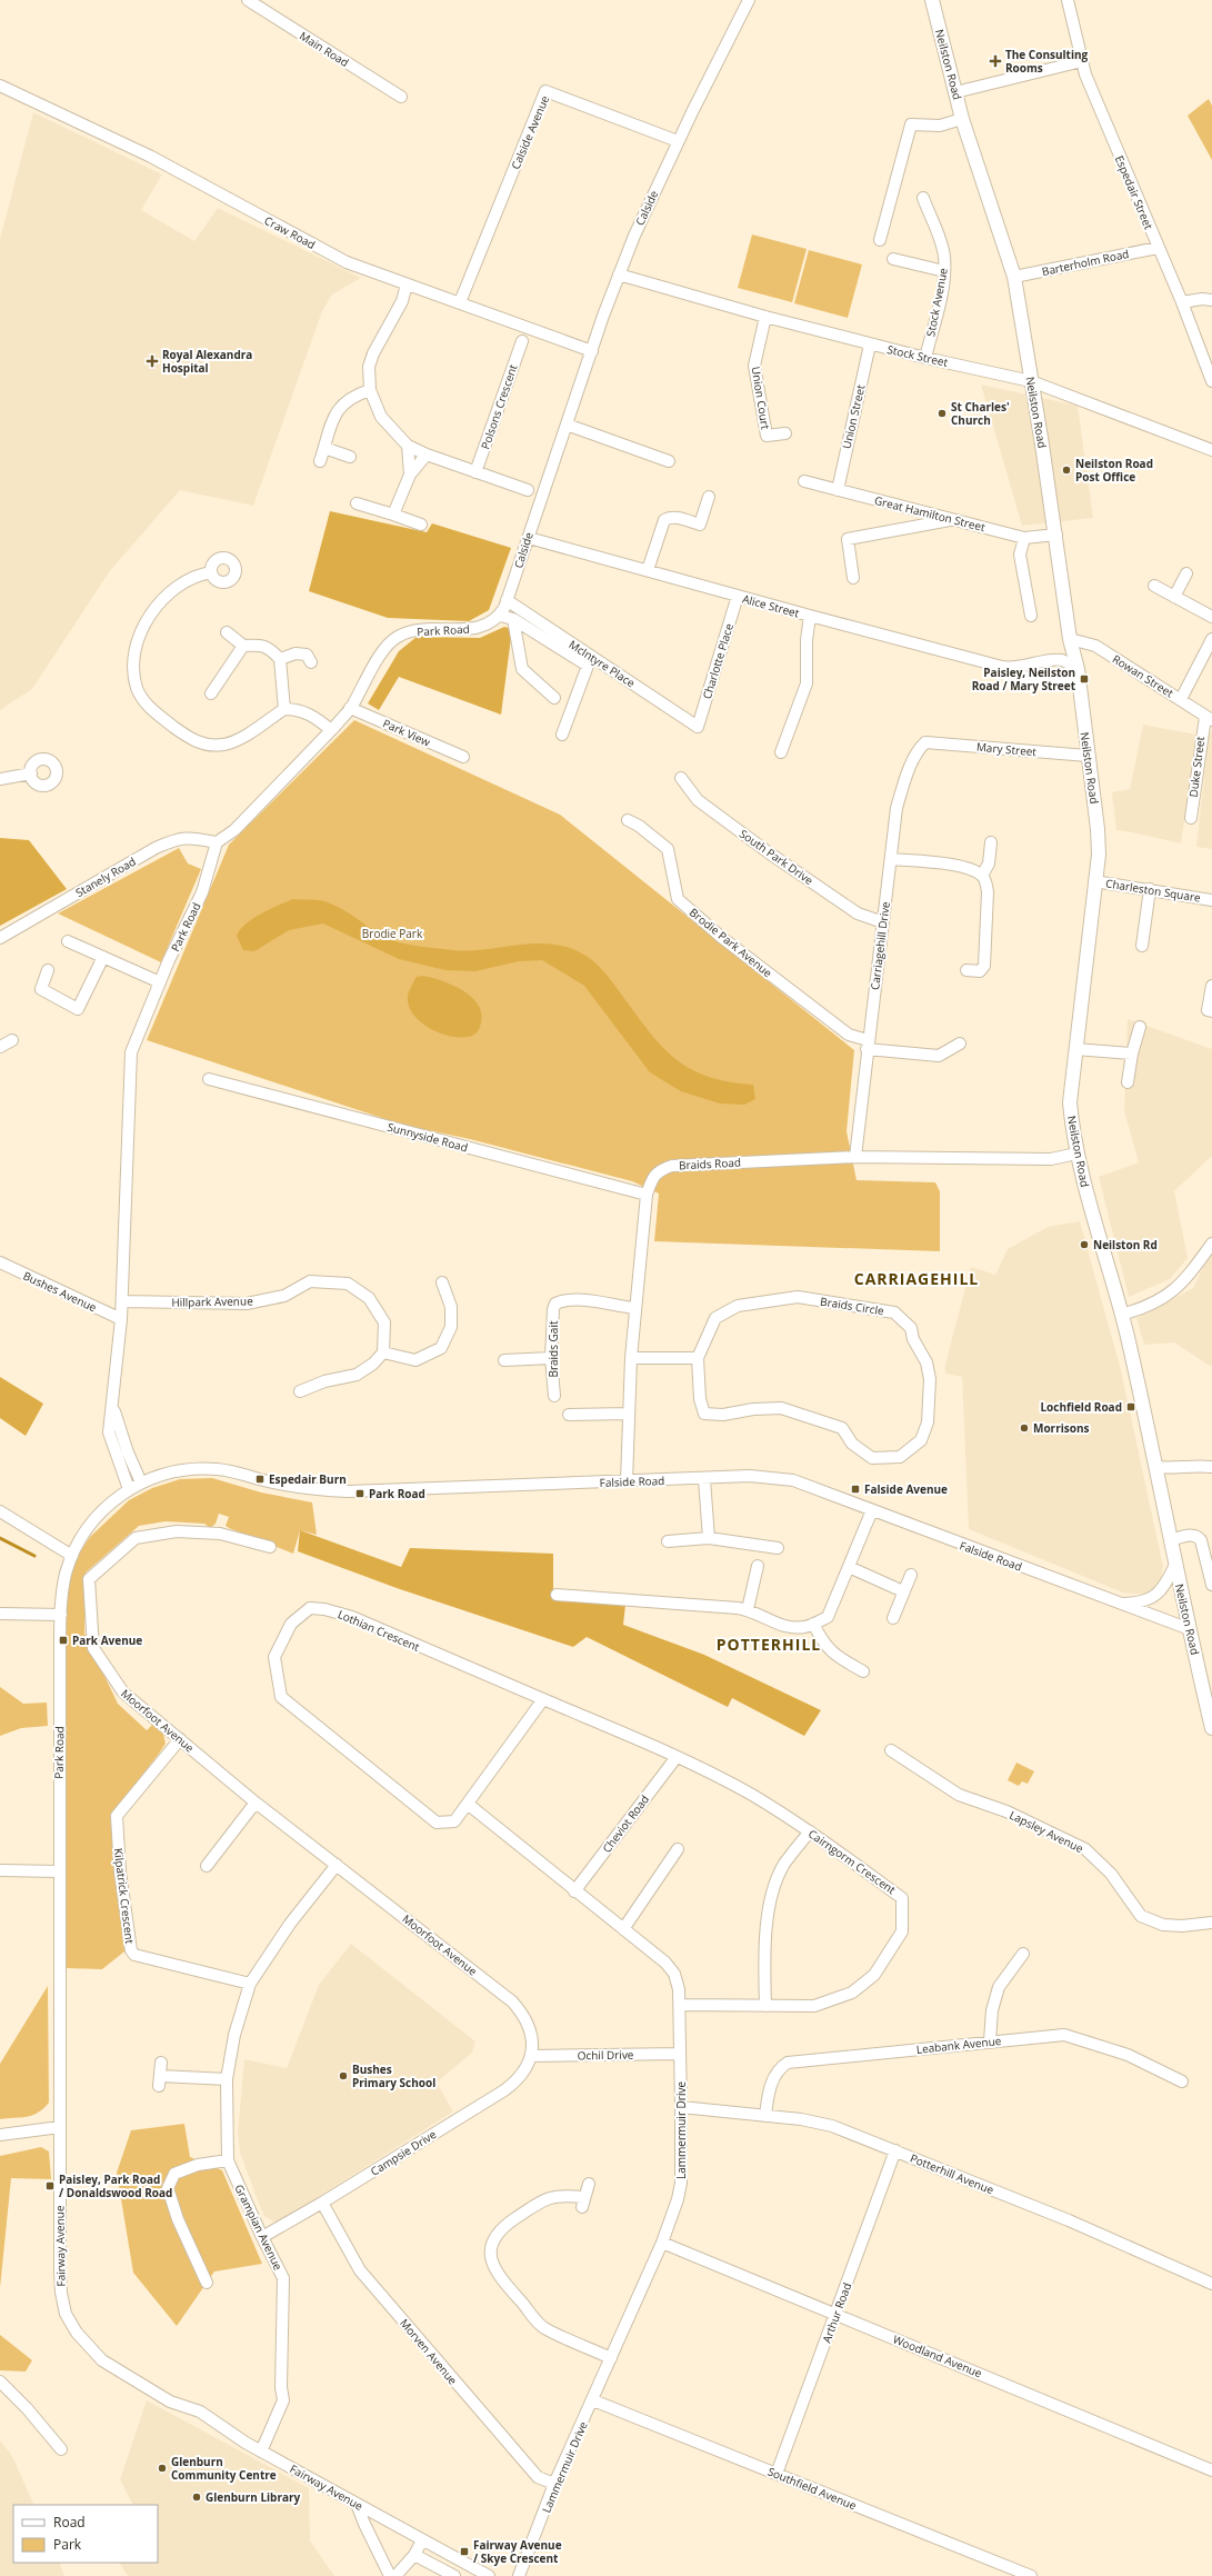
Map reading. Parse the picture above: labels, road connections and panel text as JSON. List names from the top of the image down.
{
  "streets": {
    "main road": ["Neilston Road"],
    "street": [
      "Main Road",
      "Calside Avenue",
      "Espedair Street",
      "Calside",
      "Craw Road",
      "Barterholm Road",
      "Stock Avenue",
      "Stock Street",
      "Union Court",
      "Polsons Crescent",
      "Union Street",
      "Great Hamilton Street",
      "Alice Street",
      "Park Road",
      "Charlotte Place",
      "McIntyre Place",
      "Rowan Street",
      "Park View",
      "Mary Street",
      "Duke Street",
      "South Park Drive",
      "Stanely Road",
      "Charleston Square",
      "Brodie Park Avenue",
      "Carriagehill Drive",
      "Sunnyside Road",
      "Braids Road",
      "Bushes Avenue",
      "Hillpark Avenue",
      "Braids Circle",
      "Braids Gait",
      "Falside Road",
      "Lothian Crescent",
      "Moorfoot Avenue",
      "Cheviot Road",
      "Lapsley Avenue",
      "Cairngorm Crescent",
      "Kilpatrick Crescent",
      "Leabank Avenue",
      "Ochil Drive",
      "Lammermuir Drive",
      "Campsie Drive",
      "Potterhill Avenue",
      "Grampian Avenue",
      "Fairway Avenue",
      "Arthur Road",
      "Morven Avenue",
      "Woodland Avenue",
      "Southfield Avenue"
    ]
  },
  "crossings": [
    ["Neilston Road", "Barterholm Road"],
    ["Neilston Road", "Stock Street"],
    ["Neilston Road", "Great Hamilton Street"],
    ["Neilston Road", "Alice Street"],
    ["Neilston Road", "Rowan Street"],
    ["Neilston Road", "Mary Street"],
    ["Neilston Road", "Charleston Square"],
    ["Neilston Road", "Braids Road"],
    ["Neilston Road", "Falside Road"],
    ["Calside Avenue", "Calside"],
    ["Calside Avenue", "Craw Road"],
    ["Espedair Street", "Barterholm Road"],
    ["Calside", "Craw Road"],
    ["Calside", "Stock Street"],
    ["Calside", "Alice Street"],
    ["Calside", "McIntyre Place"],
    ["Stock Avenue", "Stock Street"],
    ["Stock Street", "Union Court"],
    ["Stock Street", "Union Street"],
    ["Union Street", "Great Hamilton Street"],
    ["Alice Street", "Charlotte Place"],
    ["Park Road", "Park View"],
    ["Park Road", "Stanely Road"],
    ["Park Road", "Bushes Avenue"],
    ["Park Road", "Hillpark Avenue"],
    ["Park Road", "Falside Road"],
    ["Park Road", "Fairway Avenue"],
    ["Charlotte Place", "McIntyre Place"],
    ["Rowan Street", "Duke Street"],
    ["Mary Street", "Carriagehill Drive"],
    ["South Park Drive", "Carriagehill Drive"],
    ["Brodie Park Avenue", "Carriagehill Drive"],
    ["Carriagehill Drive", "Braids Road"],
    ["Sunnyside Road", "Braids Road"],
    ["Braids Road", "Braids Gait"],
    ["Braids Road", "Falside Road"],
    ["Lothian Crescent", "Cairngorm Crescent"],
    ["Lothian Crescent", "Lammermuir Drive"],
    ["Moorfoot Avenue", "Kilpatrick Crescent"],
    ["Moorfoot Avenue", "Ochil Drive"],
    ["Moorfoot Avenue", "Campsie Drive"],
    ["Moorfoot Avenue", "Grampian Avenue"],
    ["Cheviot Road", "Cairngorm Crescent"],
    ["Cheviot Road", "Lammermuir Drive"],
    ["Cairngorm Crescent", "Lammermuir Drive"],
    ["Kilpatrick Crescent", "Grampian Avenue"],
    ["Leabank Avenue", "Potterhill Avenue"],
    ["Ochil Drive", "Lammermuir Drive"],
    ["Ochil Drive", "Campsie Drive"],
    ["Lammermuir Drive", "Potterhill Avenue"],
    ["Lammermuir Drive", "Morven Avenue"],
    ["Lammermuir Drive", "Woodland Avenue"],
    ["Lammermuir Drive", "Southfield Avenue"],
    ["Campsie Drive", "Grampian Avenue"],
    ["Campsie Drive", "Morven Avenue"],
    ["Potterhill Avenue", "Arthur Road"],
    ["Grampian Avenue", "Fairway Avenue"],
    ["Arthur Road", "Woodland Avenue"],
    ["Arthur Road", "Southfield Avenue"]
  ],
  "districts": ["CARRIAGEHILL", "POTTERHILL"],
  "parks": ["Brodie Park"],
  "places": {
    "health": ["The Consulting Rooms", "Royal Alexandra Hospital"],
    "other": [
      "St Charles' Church",
      "Neilston Road Post Office",
      "Neilston Rd",
      "Morrisons",
      "Bushes Primary School",
      "Glenburn Community Centre",
      "Glenburn Library"
    ],
    "transit": [
      "Paisley, Neilston Road / Mary Street",
      "Lochfield Road",
      "Espedair Burn",
      "Falside Avenue",
      "Park Road",
      "Park Avenue",
      "Paisley, Park Road / Donaldswood Road",
      "Fairway Avenue / Skye Crescent"
    ]
  },
  "legend": ["Road", "Park"]
}
